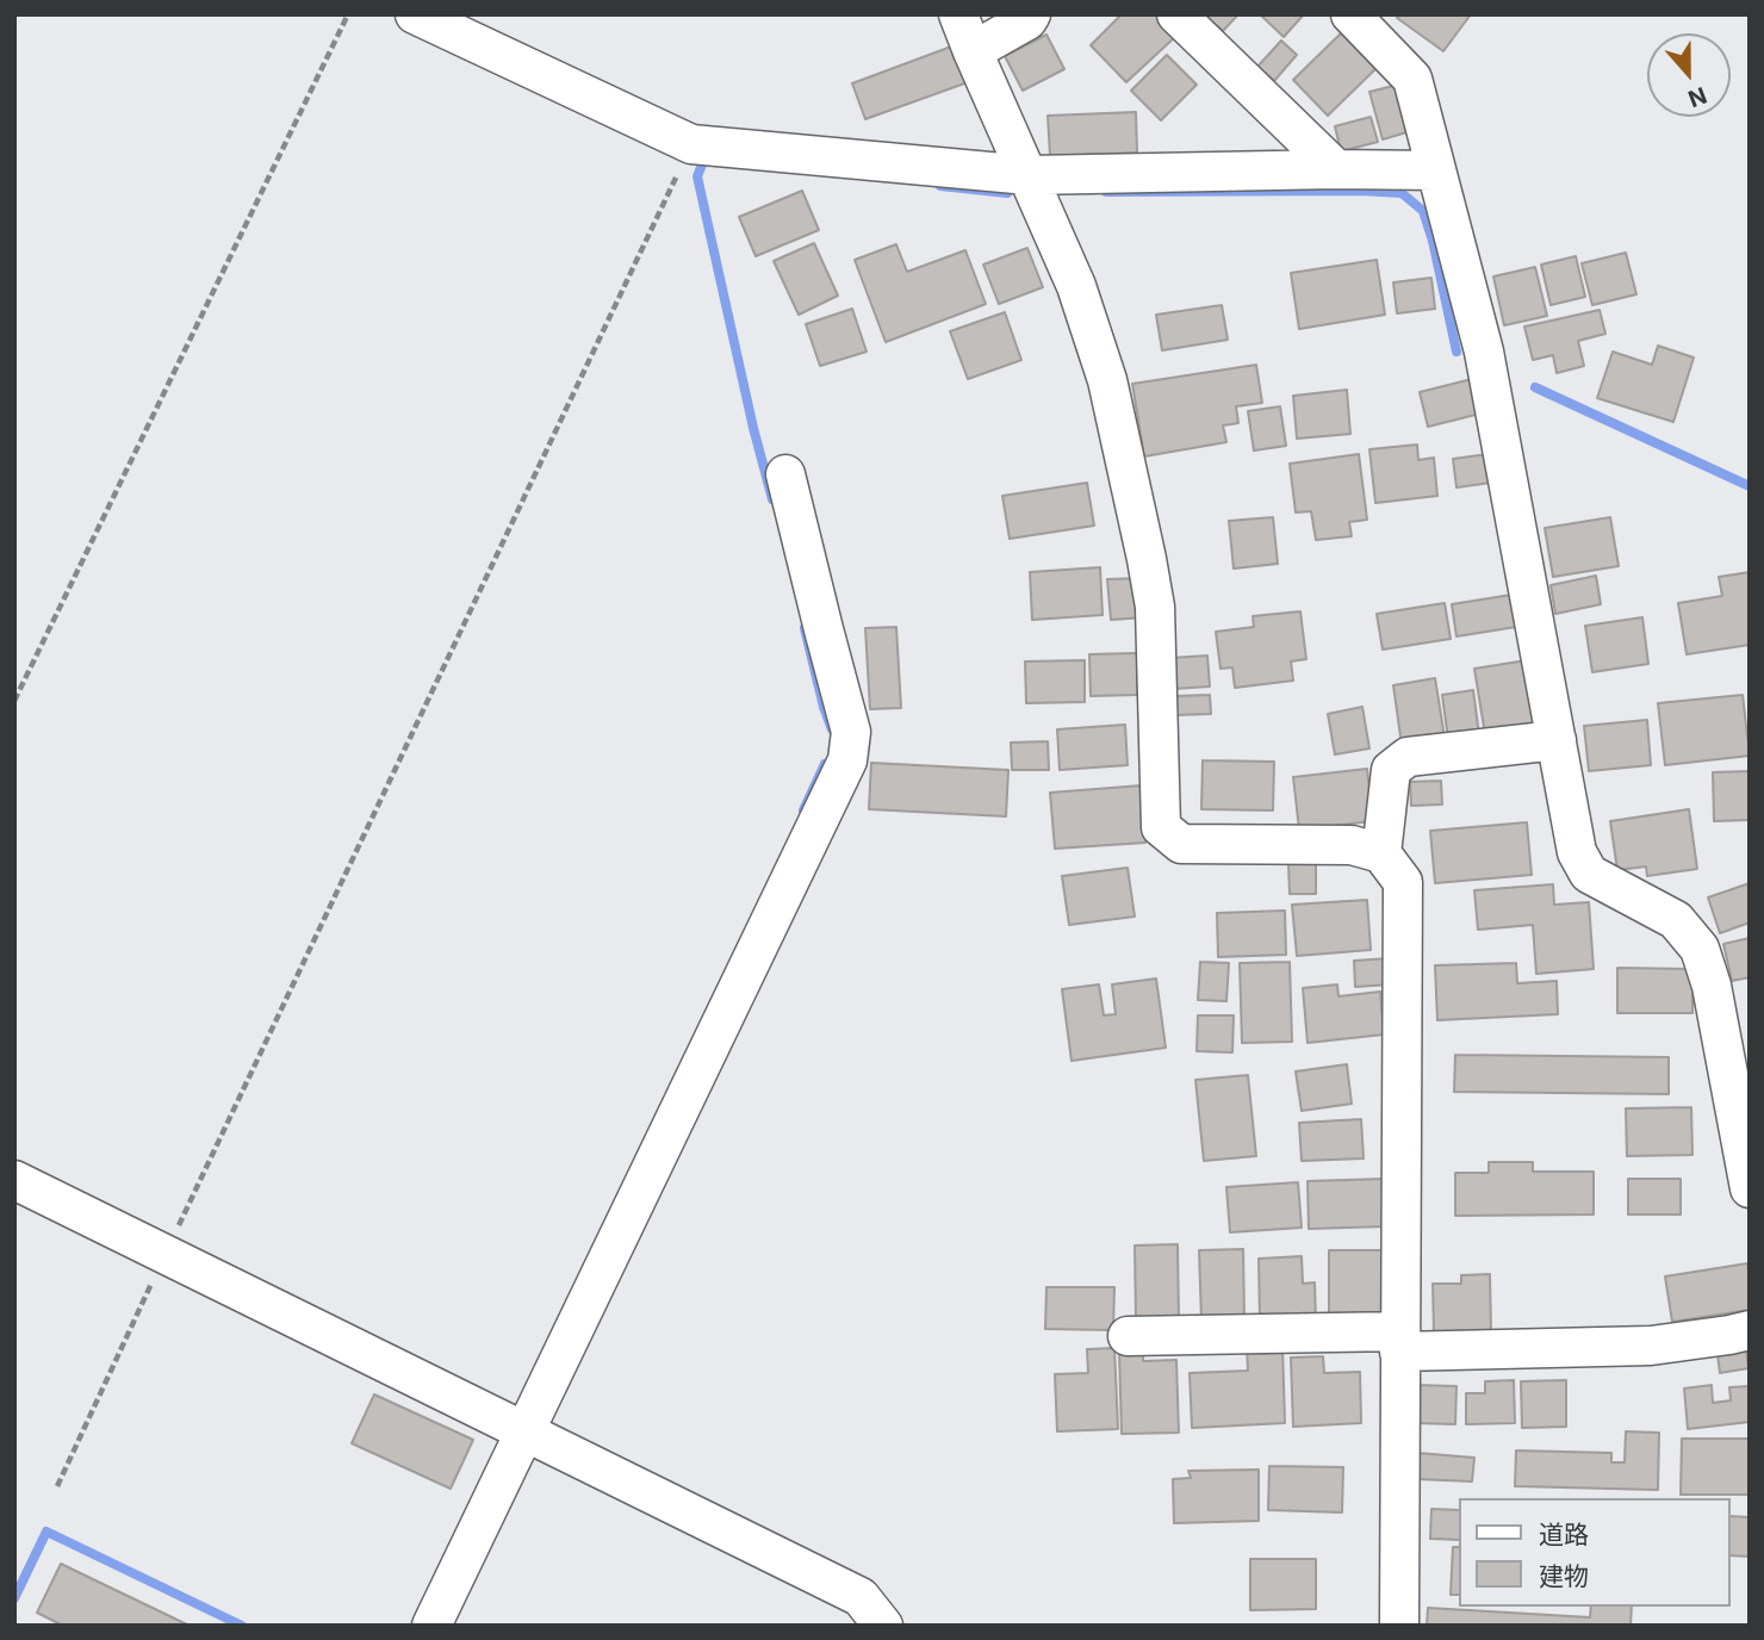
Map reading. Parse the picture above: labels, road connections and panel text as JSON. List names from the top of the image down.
{
  "legend": ["道路", "建物"],
  "north": "bottom"
}
